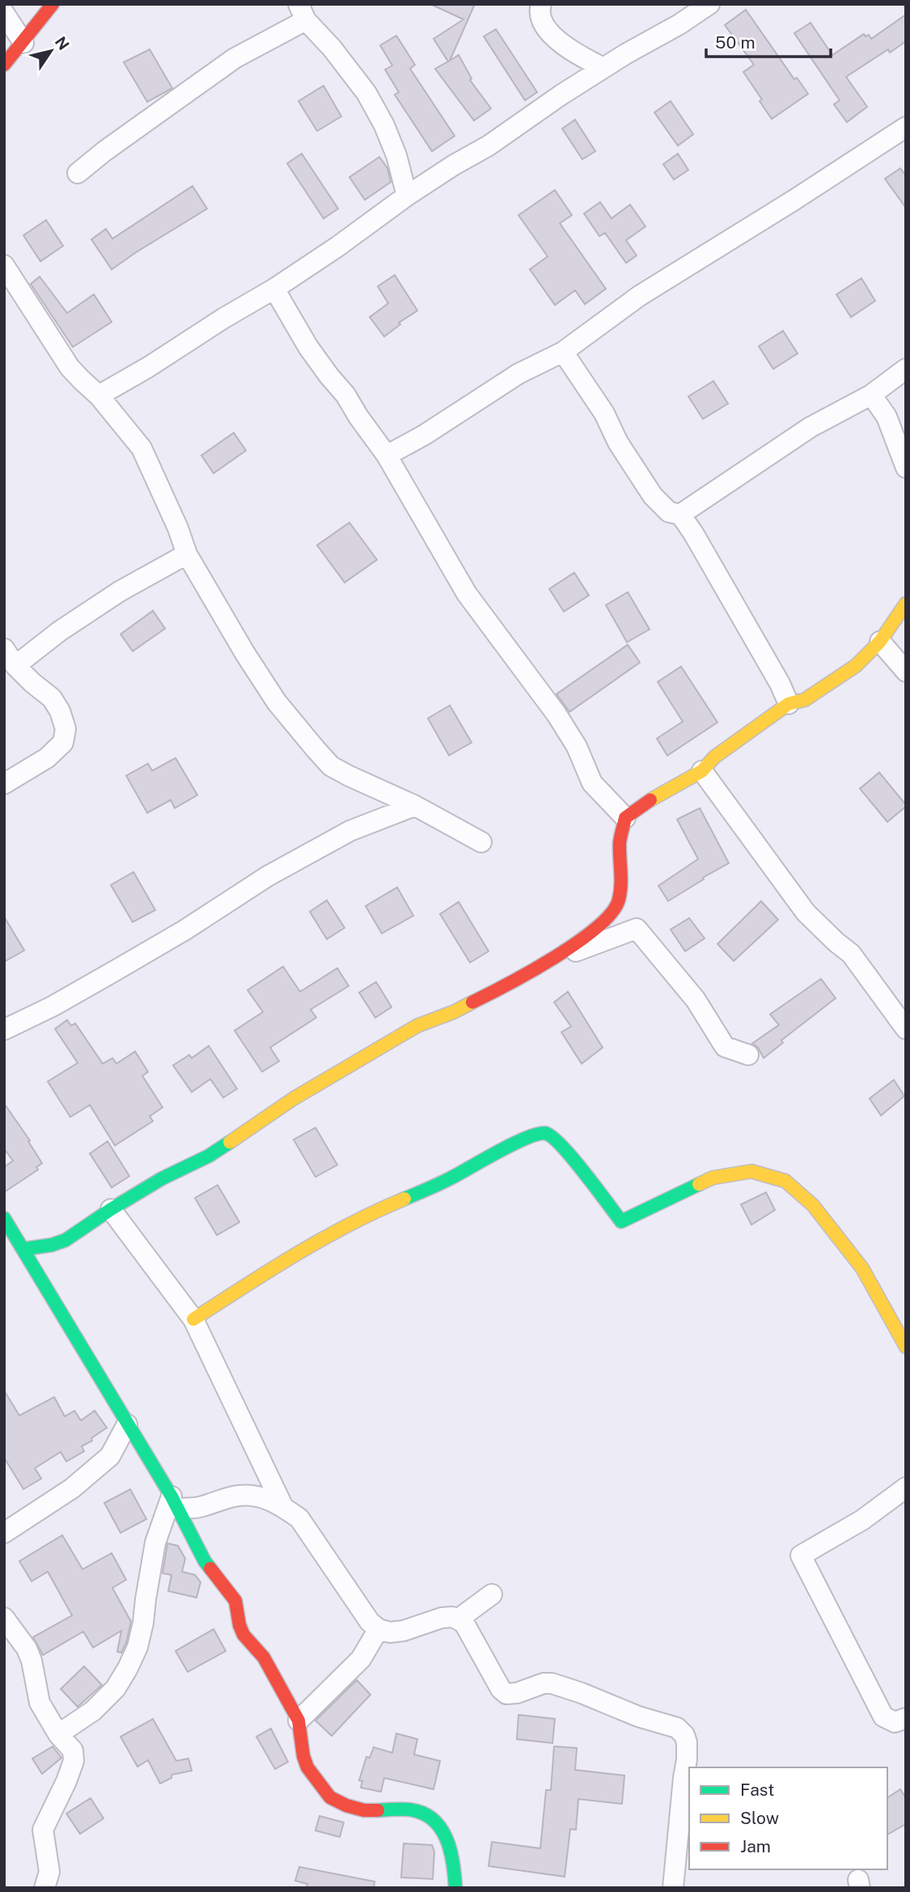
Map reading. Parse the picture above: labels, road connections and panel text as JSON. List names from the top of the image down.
{
  "legend": ["Fast", "Slow", "Jam"],
  "scale_bar": "50 m",
  "north": "top right"
}
